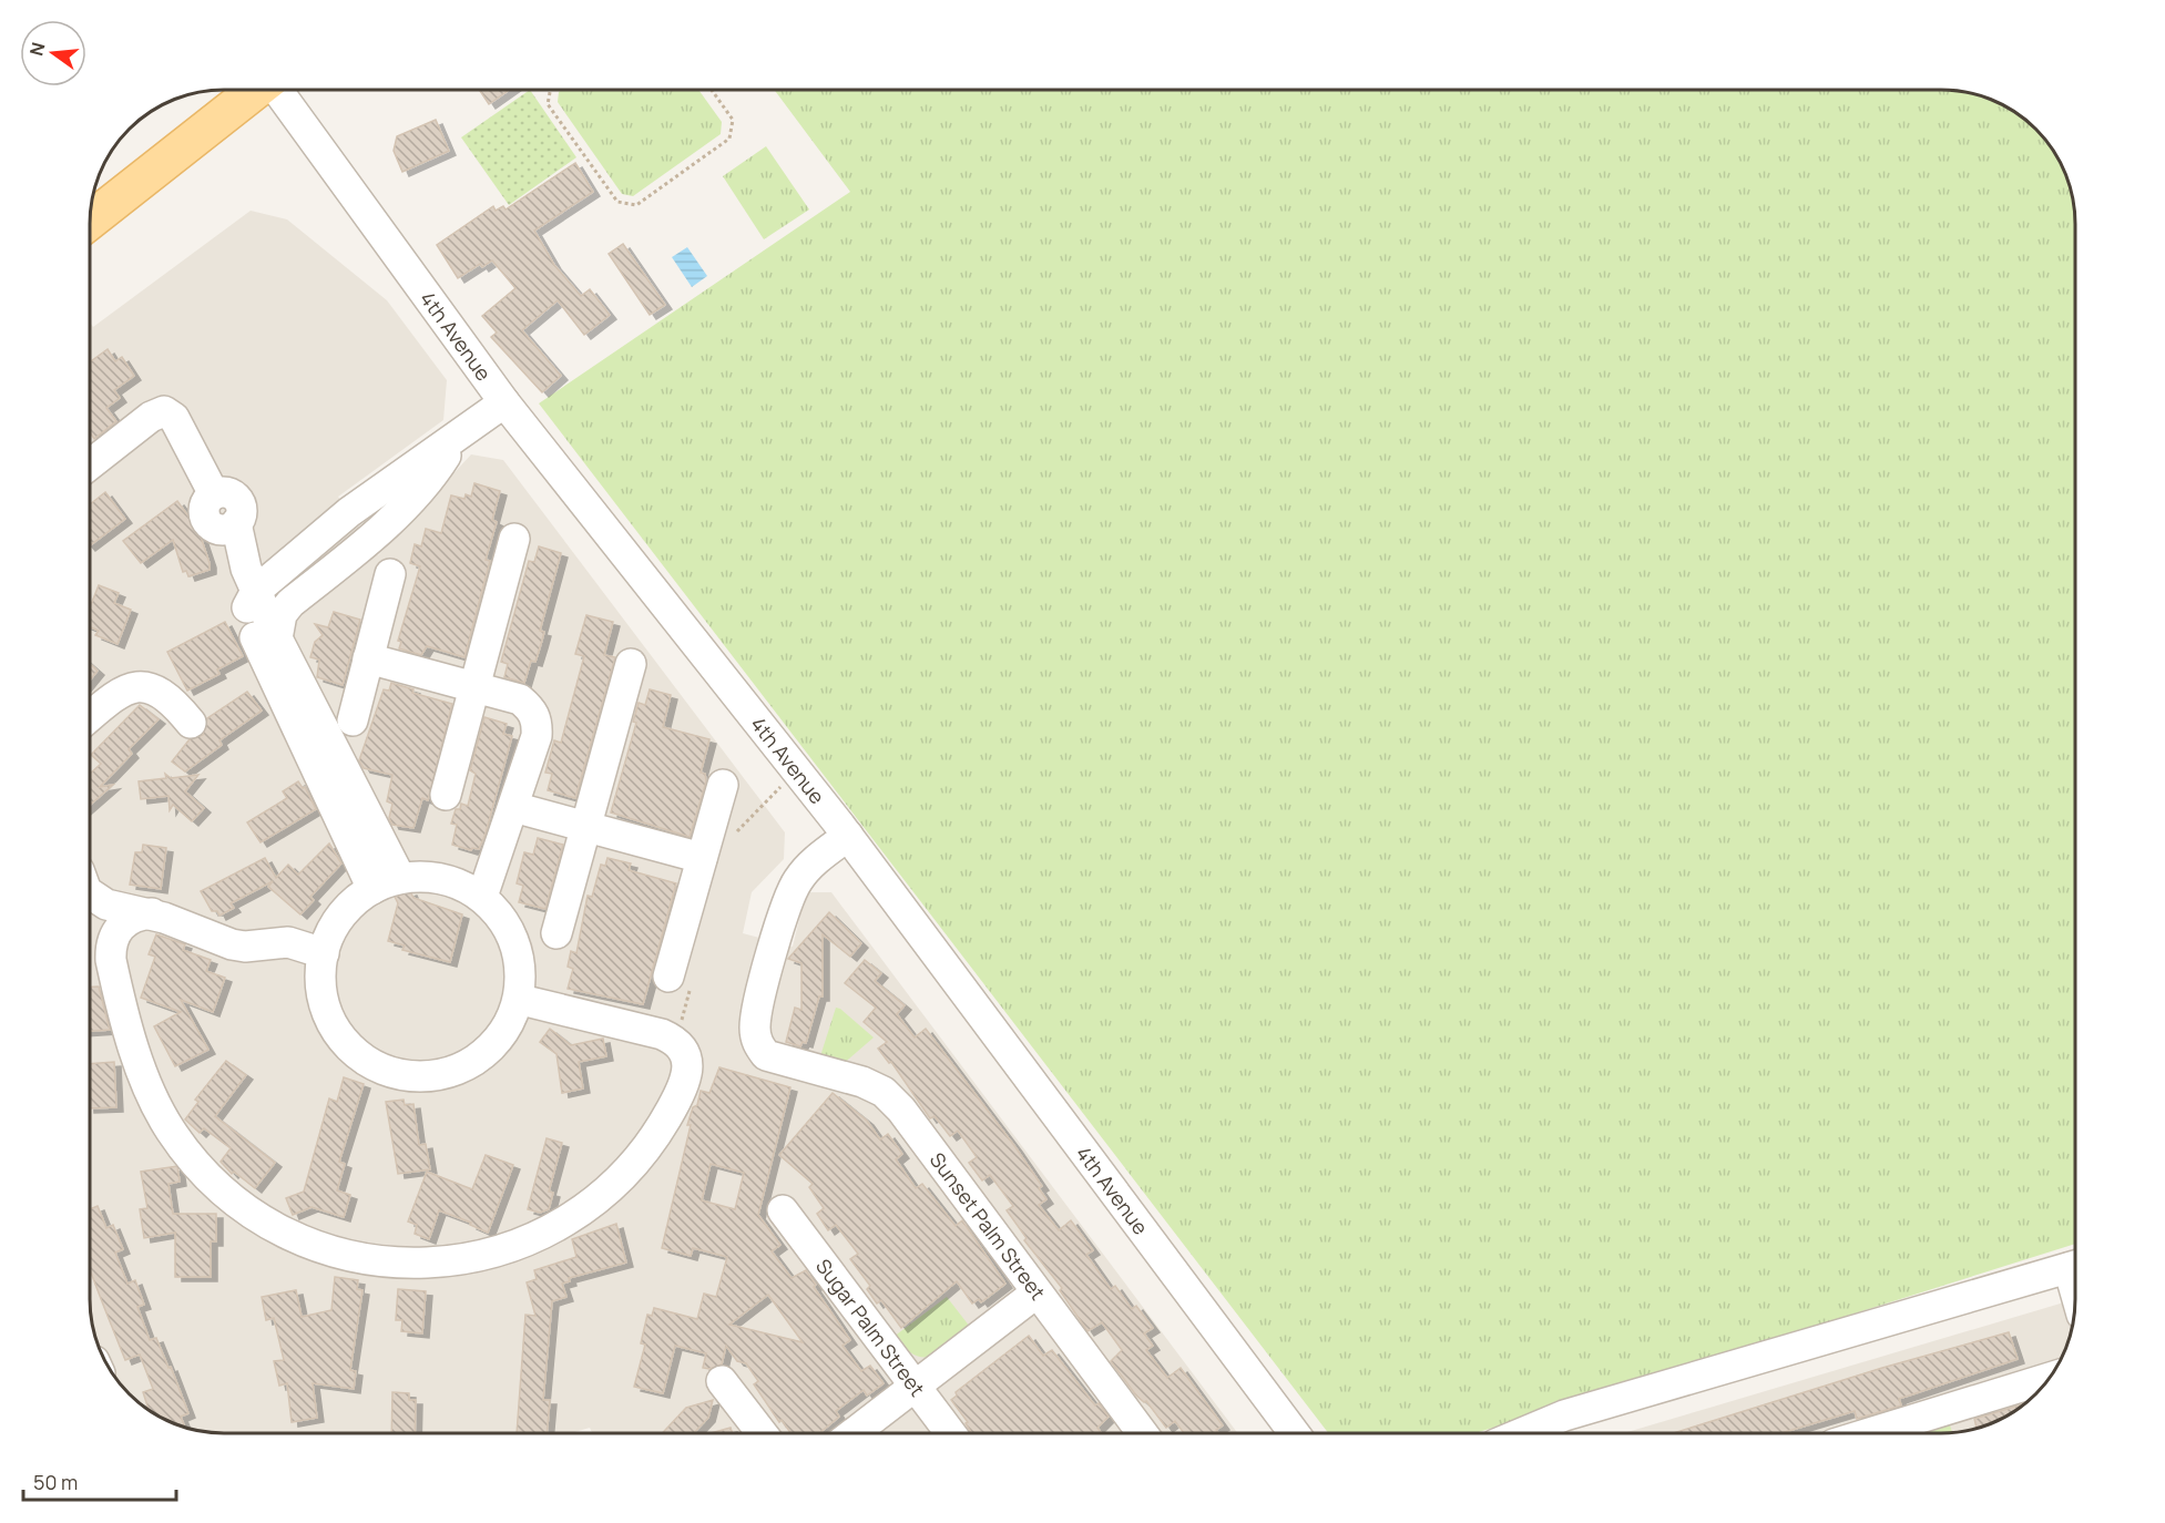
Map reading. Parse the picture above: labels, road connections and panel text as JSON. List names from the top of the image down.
{
  "streets": {
    "street": ["4th Avenue", "Sunset Palm Street", "Sugar Palm Street"]
  },
  "crossings": [
    ["4th Avenue", "Sunset Palm Street"]
  ],
  "scale_bar": "50 m",
  "north": "left"
}
